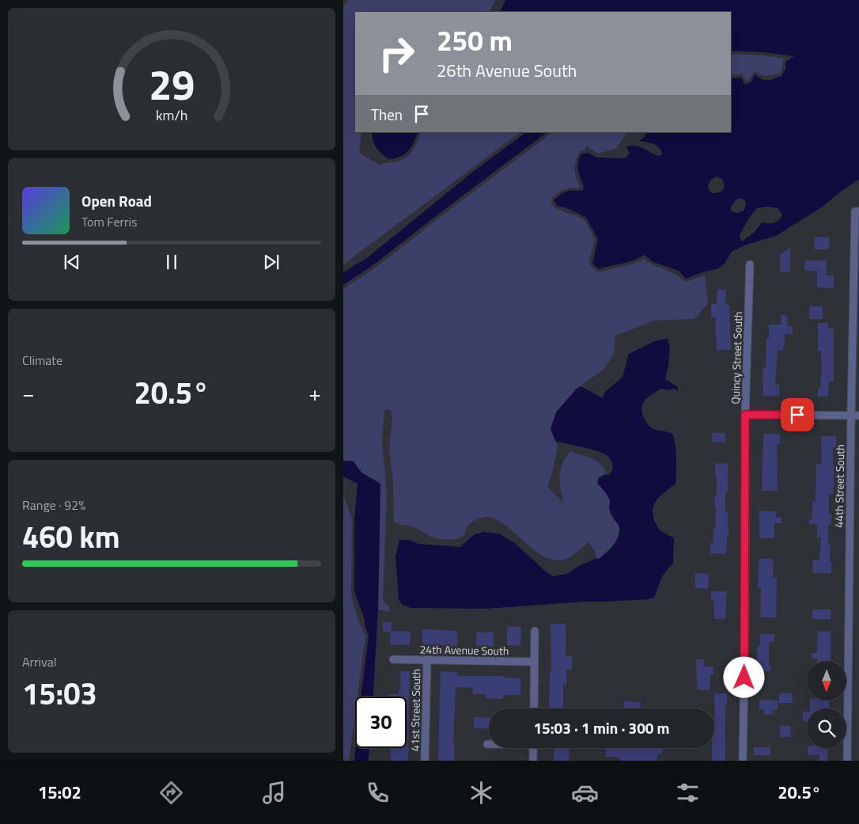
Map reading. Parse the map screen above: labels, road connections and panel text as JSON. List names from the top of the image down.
{
  "streets": {
    "street": [
      "Quincy Street South",
      "44th Street South",
      "24th Avenue South",
      "41st Street South"
    ]
  },
  "crossings": [
    ["24th Avenue South", "41st Street South"]
  ],
  "north": "bottom",
  "page": {
    "turn": ["250 m", "26th Avenue South"],
    "then": "Then",
    "song": ["Open Road", "Tom Ferris"],
    "tile": [
      "Climate",
      ["Range · 92%", "460 km"],
      ["Arrival", "15:03"]
    ],
    "heat": ["−", "20.5°", "+"],
    "limit": "30",
    "trip": "15:03 · 1 min · 300 m",
    "tabs": ["15:02", "20.5°"],
    "gauge": ["29", "km/h"]
  }
}
